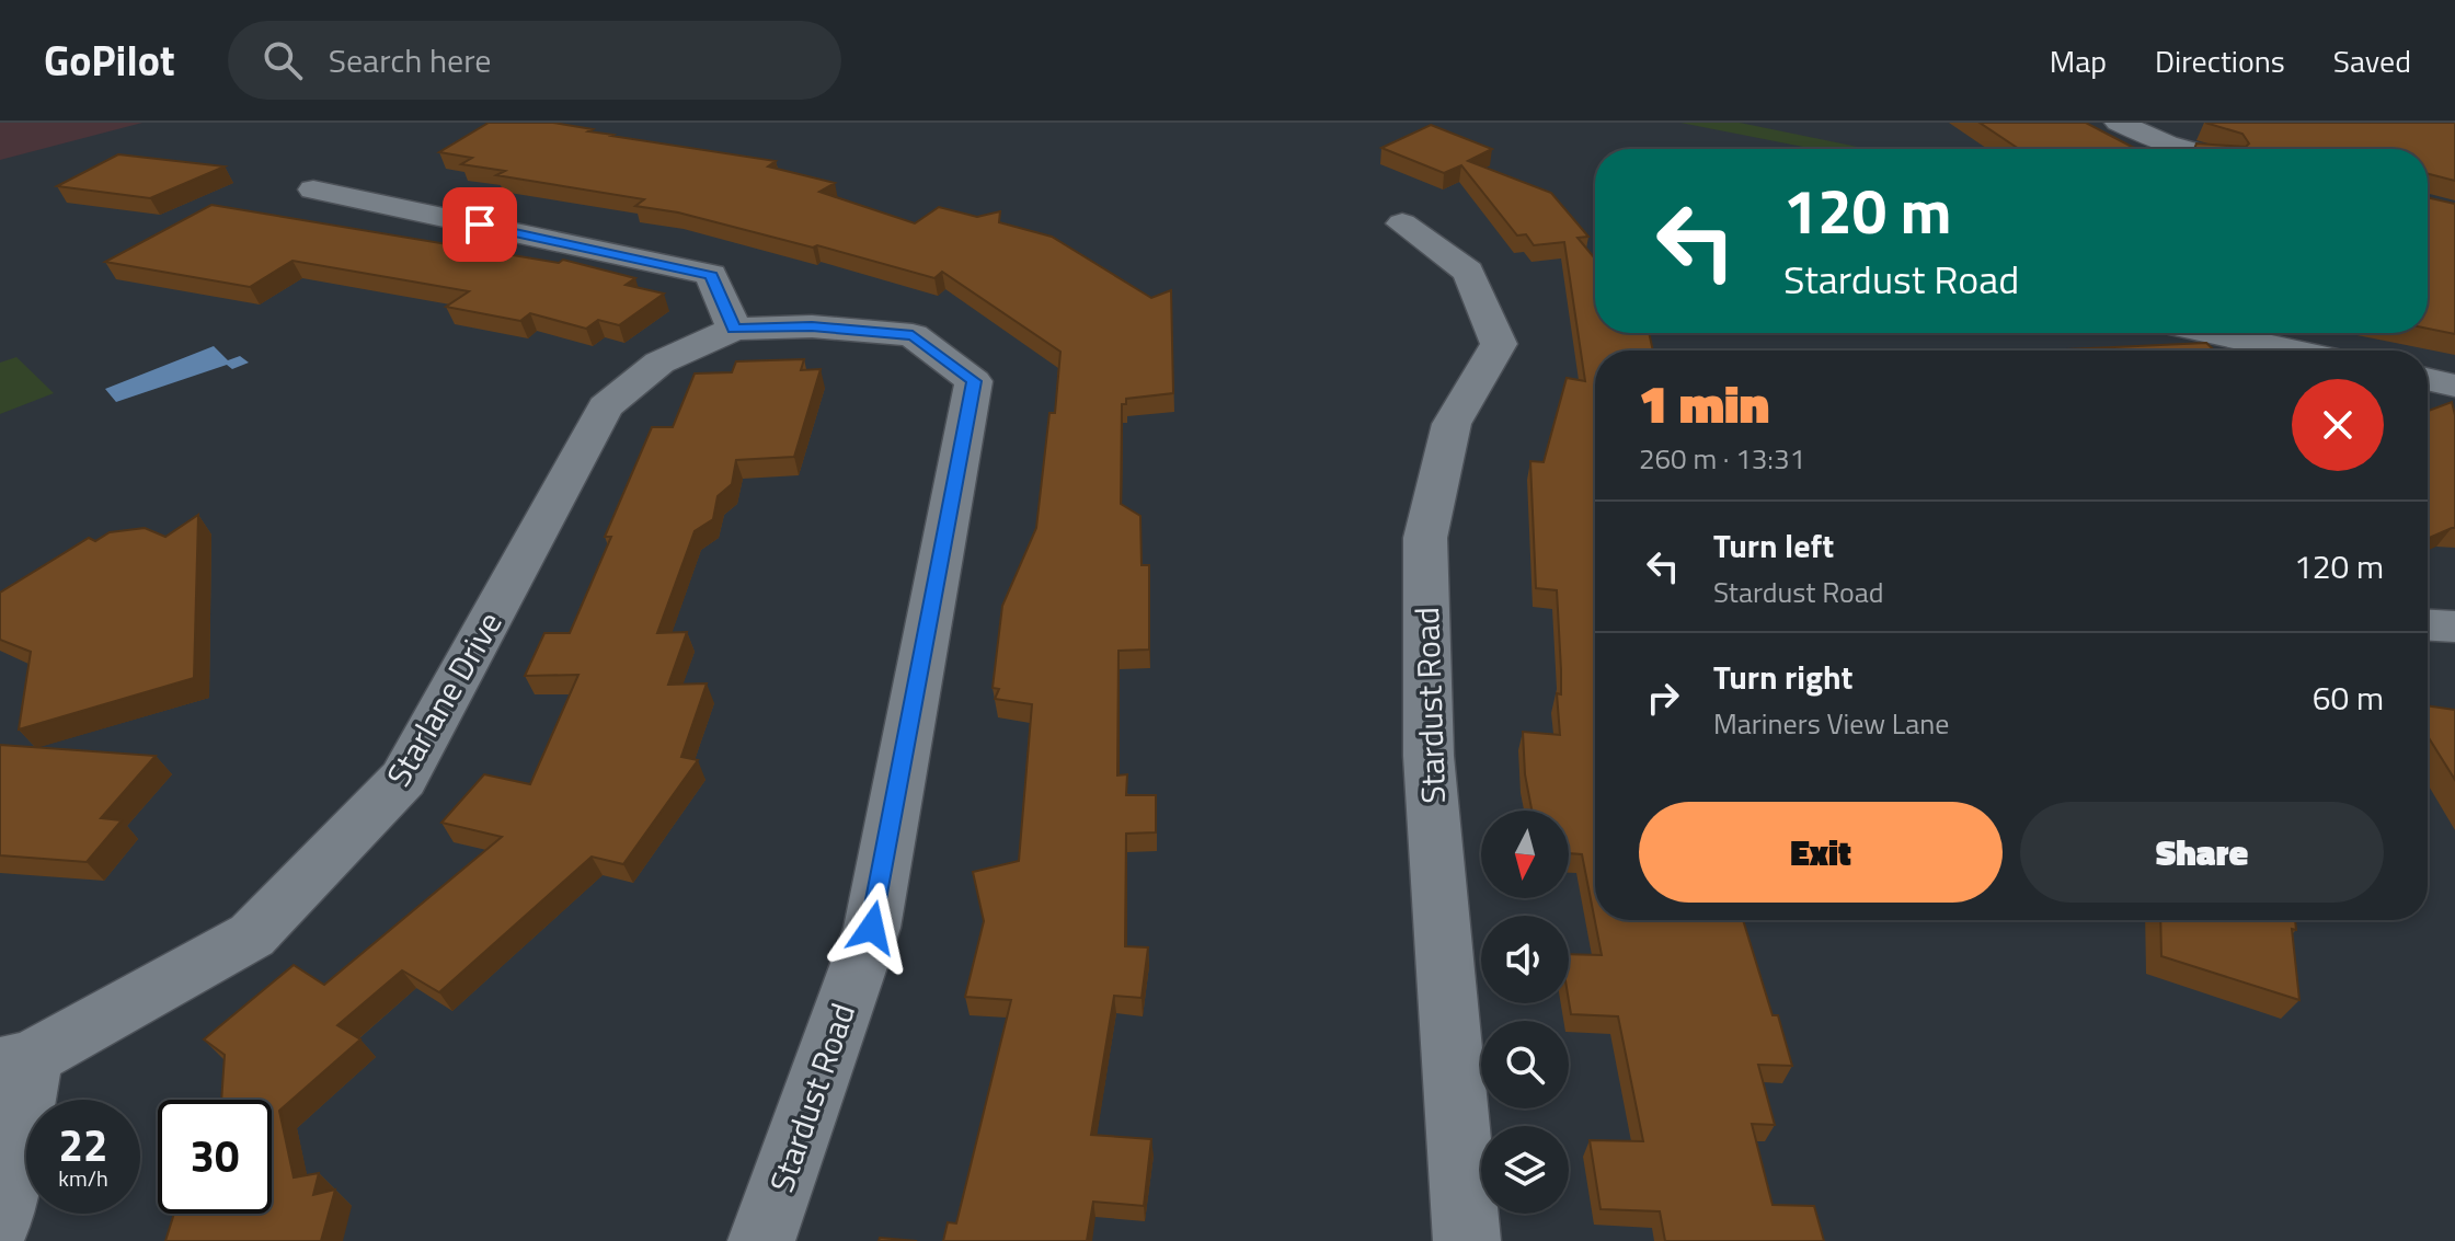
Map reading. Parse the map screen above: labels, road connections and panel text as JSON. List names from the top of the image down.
{
  "streets": {
    "street": ["Starlane Drive", "Stardust Road"]
  },
  "crossings": [
    ["Starlane Drive", "Stardust Road"]
  ],
  "north": "bottom",
  "page": {
    "header": "GoPilot",
    "search": "Search here",
    "nav": ["Map", "Directions", "Saved"],
    "turn": ["120 m", "Stardust Road"],
    "heading": ["1 min", "260 m · 13:31"],
    "list": [
      {
        "name": "Turn left",
        "note": "Stardust Road",
        "value": "120 m"
      },
      {
        "name": "Turn right",
        "note": "Mariners View Lane",
        "value": "60 m"
      }
    ],
    "buttons": ["Exit", "Share"],
    "speed": "22 km/h",
    "limit": "30"
  }
}
